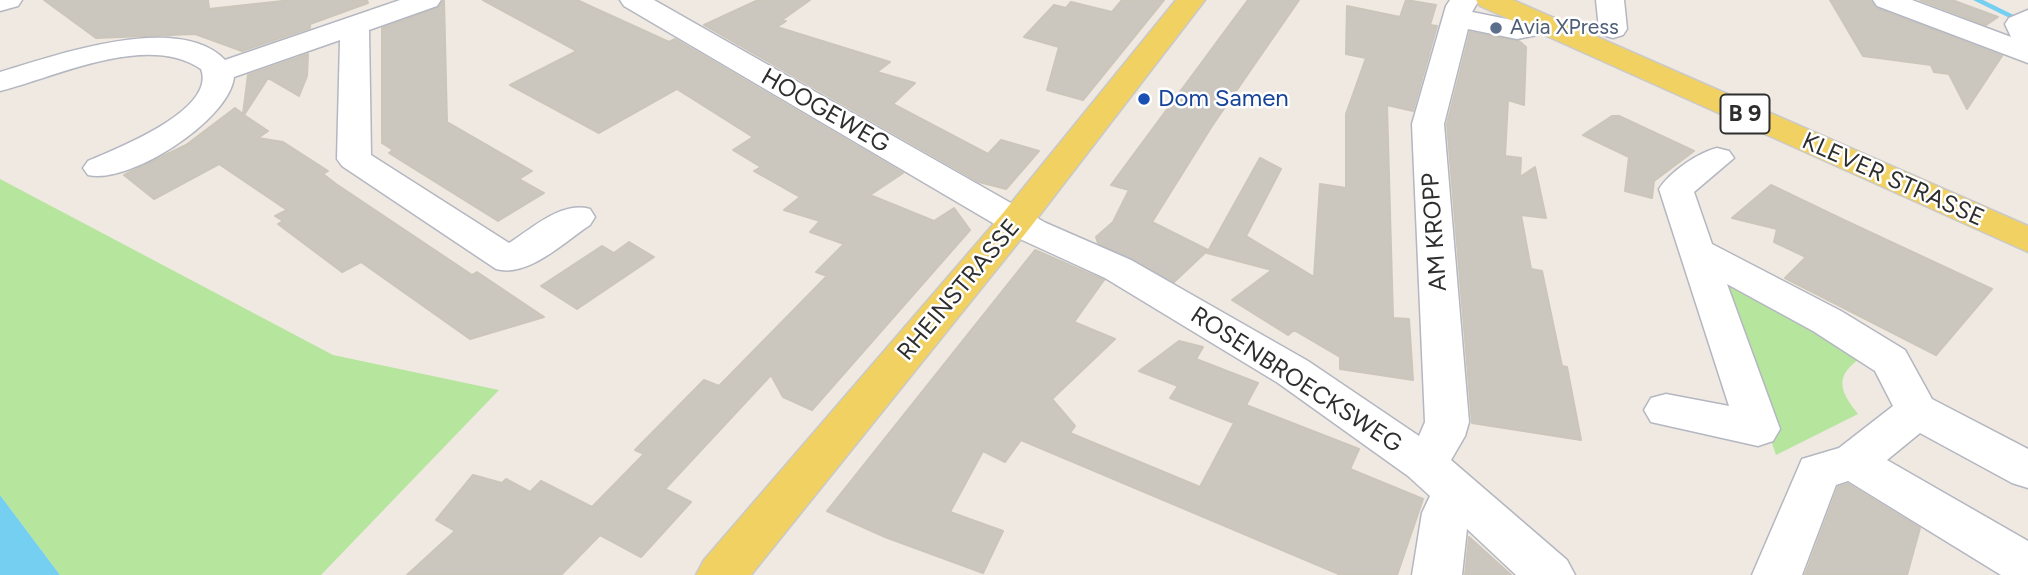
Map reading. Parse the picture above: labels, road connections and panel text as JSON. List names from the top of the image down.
{
  "streets": {
    "main road": ["B 9", "KLEVER STRASSE", "RHEINSTRASSE"],
    "street": ["HOOGEWEG", "AM KROPP", "ROSENBROECKSWEG"]
  },
  "crossings": [
    ["HOOGEWEG", "RHEINSTRASSE"],
    ["HOOGEWEG", "ROSENBROECKSWEG"],
    ["AM KROPP", "ROSENBROECKSWEG"],
    ["RHEINSTRASSE", "ROSENBROECKSWEG"]
  ],
  "places": ["Avia XPress", "Dom Samen"]
}
